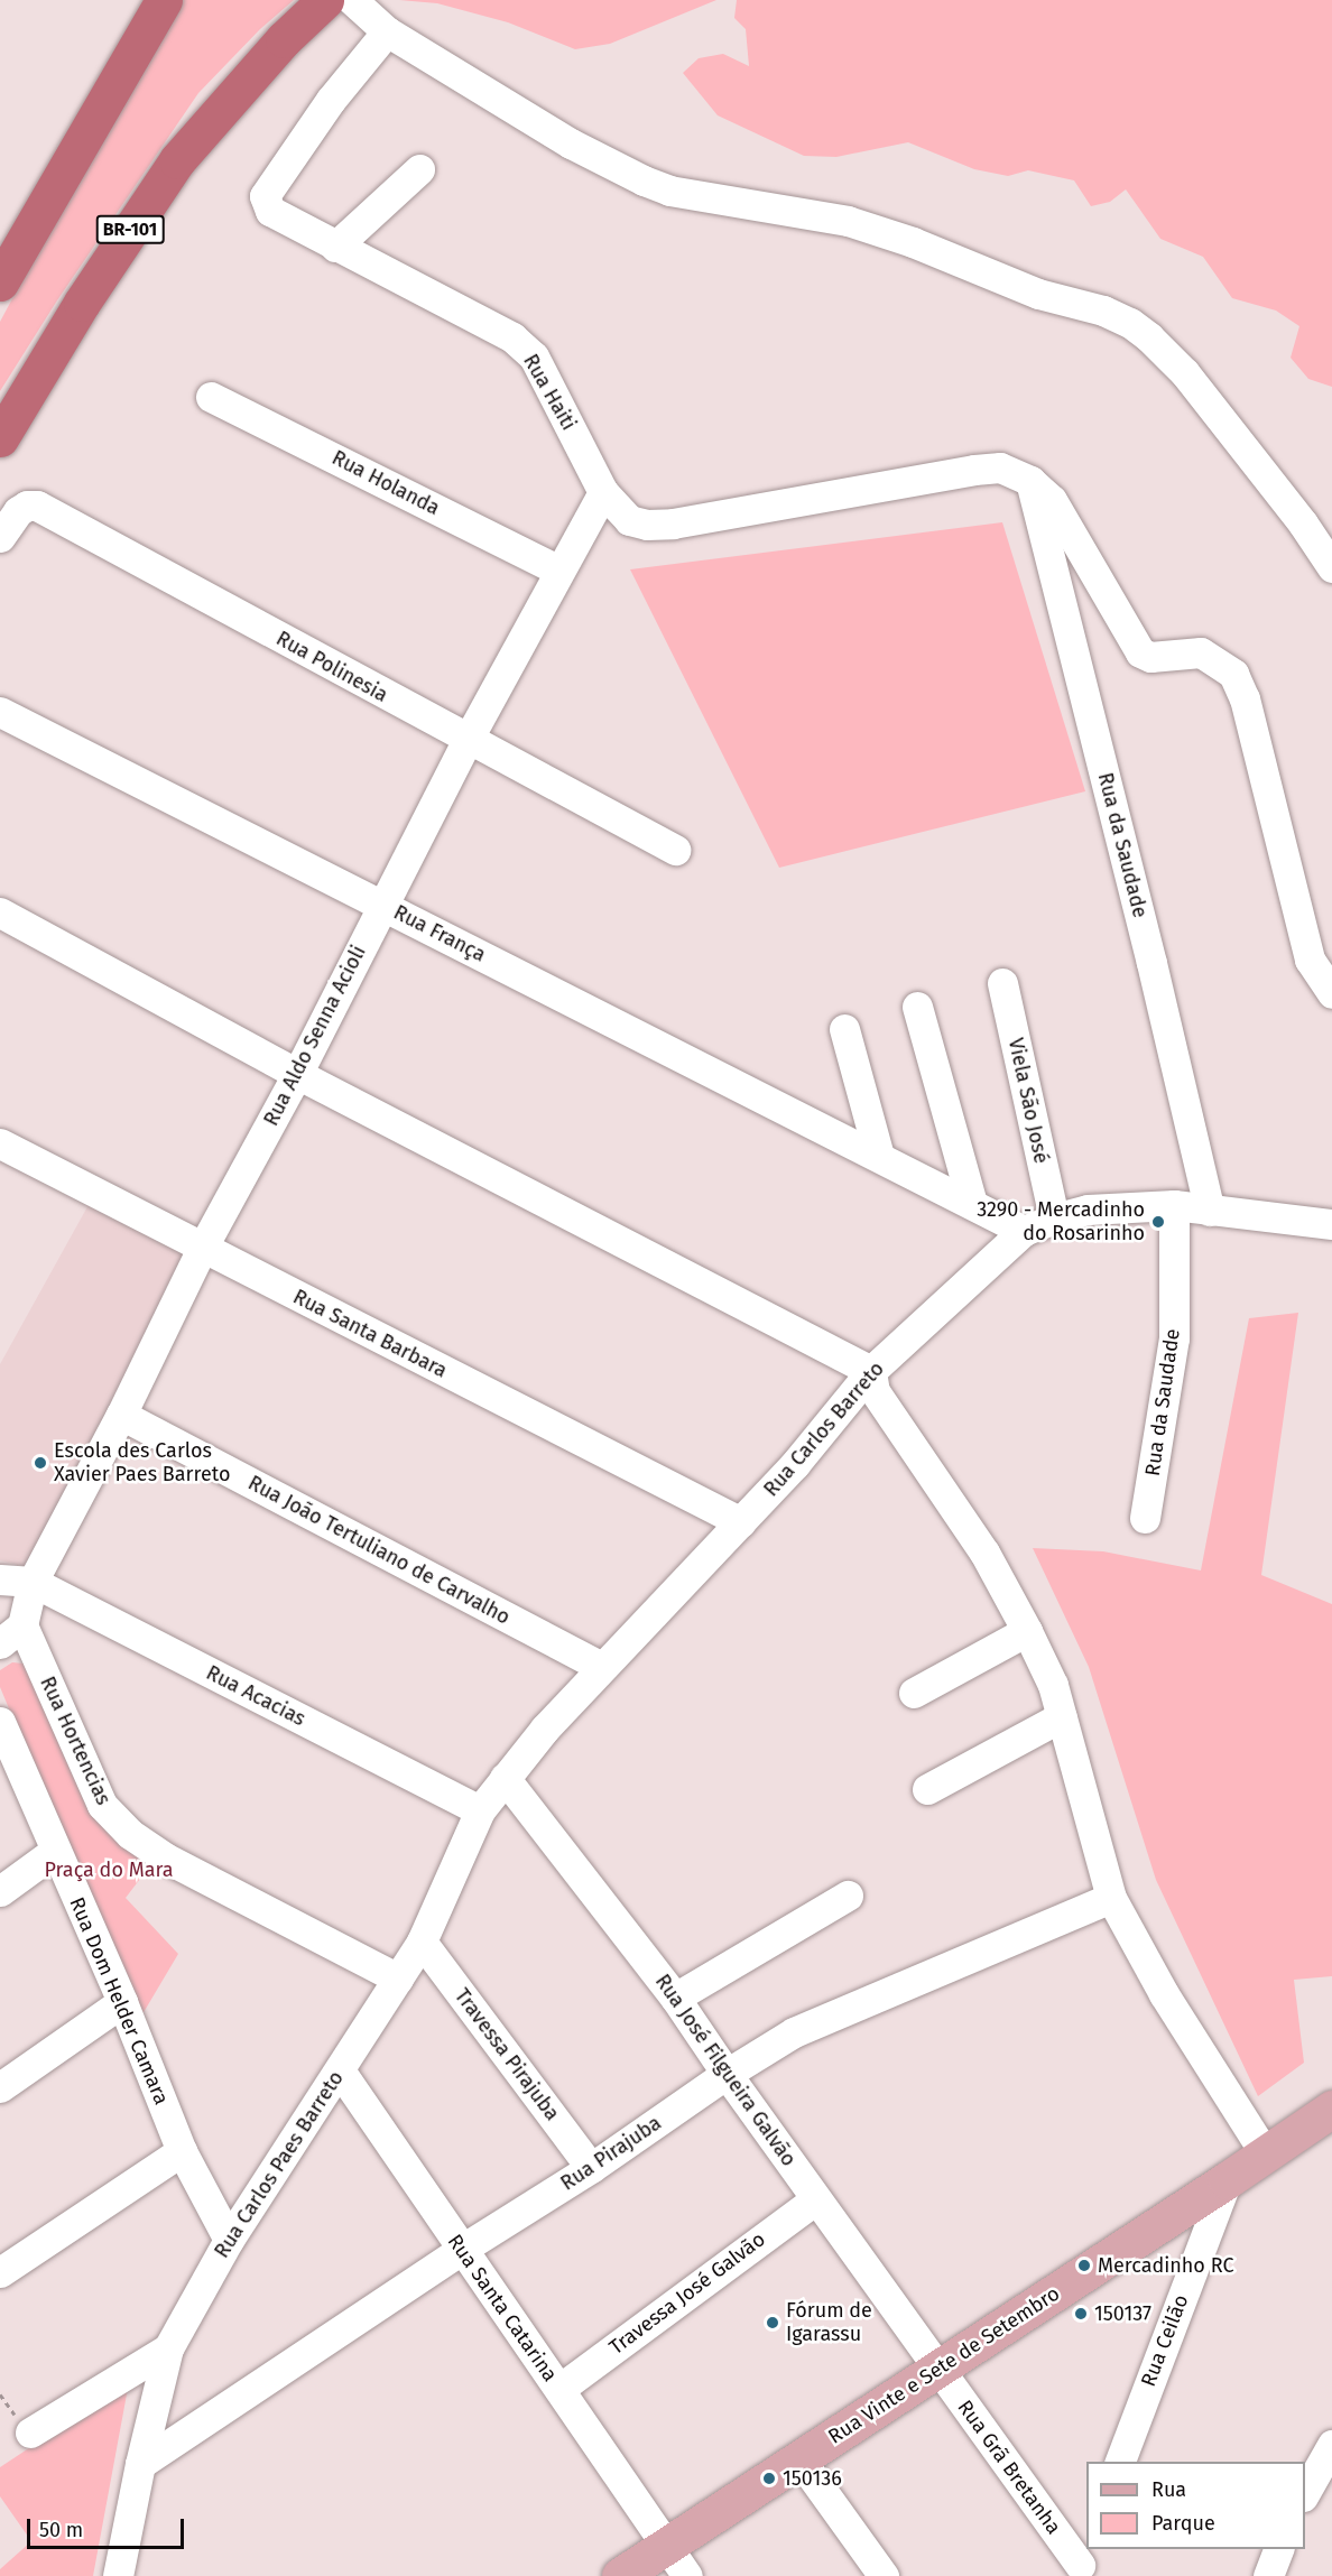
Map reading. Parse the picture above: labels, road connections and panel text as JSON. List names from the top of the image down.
{
  "streets": {
    "highway": ["BR-101"],
    "main road": ["Rua Vinte e Sete de Setembro"],
    "street": [
      "Rua Haiti",
      "Rua Holanda",
      "Rua Polinesia",
      "Rua da Saudade",
      "Rua França",
      "Rua Aldo Senna Acioli",
      "Viela São José",
      "Rua Santa Barbara",
      "Rua Carlos Barreto",
      "Rua João Tertuliano de Carvalho",
      "Rua Acacias",
      "Rua Hortencias",
      "Rua Dom Helder Camara",
      "Travessa Pirajuba",
      "Rua José Filgueira Galvão",
      "Rua Pirajuba",
      "Rua Carlos Paes Barreto",
      "Travessa José Galvão",
      "Rua Santa Catarina",
      "Rua Ceilão",
      "Rua Grã Bretanha"
    ]
  },
  "crossings": [
    ["Rua Haiti", "Rua da Saudade"],
    ["Rua Haiti", "Rua Aldo Senna Acioli"],
    ["Rua Holanda", "Rua Aldo Senna Acioli"],
    ["Rua Polinesia", "Rua Aldo Senna Acioli"],
    ["Rua da Saudade", "Rua Carlos Barreto"],
    ["Rua França", "Rua Aldo Senna Acioli"],
    ["Rua França", "Rua Carlos Barreto"],
    ["Rua Aldo Senna Acioli", "Rua Santa Barbara"],
    ["Rua Aldo Senna Acioli", "Rua João Tertuliano de Carvalho"],
    ["Rua Aldo Senna Acioli", "Rua Acacias"],
    ["Rua Aldo Senna Acioli", "Rua Hortencias"],
    ["Viela São José", "Rua Carlos Barreto"],
    ["Rua Santa Barbara", "Rua Carlos Barreto"],
    ["Rua Carlos Barreto", "Rua João Tertuliano de Carvalho"],
    ["Rua Carlos Barreto", "Rua José Filgueira Galvão"],
    ["Rua Carlos Barreto", "Rua Carlos Paes Barreto"],
    ["Rua Acacias", "Rua Hortencias"],
    ["Rua Acacias", "Rua Carlos Paes Barreto"],
    ["Rua Hortencias", "Rua Carlos Paes Barreto"],
    ["Rua Dom Helder Camara", "Rua Carlos Paes Barreto"],
    ["Travessa Pirajuba", "Rua Pirajuba"],
    ["Travessa Pirajuba", "Rua Carlos Paes Barreto"],
    ["Rua José Filgueira Galvão", "Rua Pirajuba"],
    ["Rua José Filgueira Galvão", "Rua Carlos Paes Barreto"],
    ["Rua José Filgueira Galvão", "Travessa José Galvão"],
    ["Rua José Filgueira Galvão", "Rua Vinte e Sete de Setembro"],
    ["Rua José Filgueira Galvão", "Rua Grã Bretanha"],
    ["Rua Pirajuba", "Rua Carlos Paes Barreto"],
    ["Rua Pirajuba", "Rua Santa Catarina"],
    ["Rua Carlos Paes Barreto", "Rua Santa Catarina"],
    ["Travessa José Galvão", "Rua Santa Catarina"],
    ["Rua Santa Catarina", "Rua Vinte e Sete de Setembro"],
    ["Rua Ceilão", "Rua Vinte e Sete de Setembro"],
    ["Rua Vinte e Sete de Setembro", "Rua Grã Bretanha"]
  ],
  "parks": ["Praça do Mara"],
  "places": [
    "3290 - Mercadinho do Rosarinho",
    "Escola des Carlos Xavier Paes Barreto",
    "Mercadinho RC",
    "150137",
    "Fórum de Igarassu",
    "150136"
  ],
  "legend": ["Rua", "Parque"],
  "scale_bar": "50 m"
}
